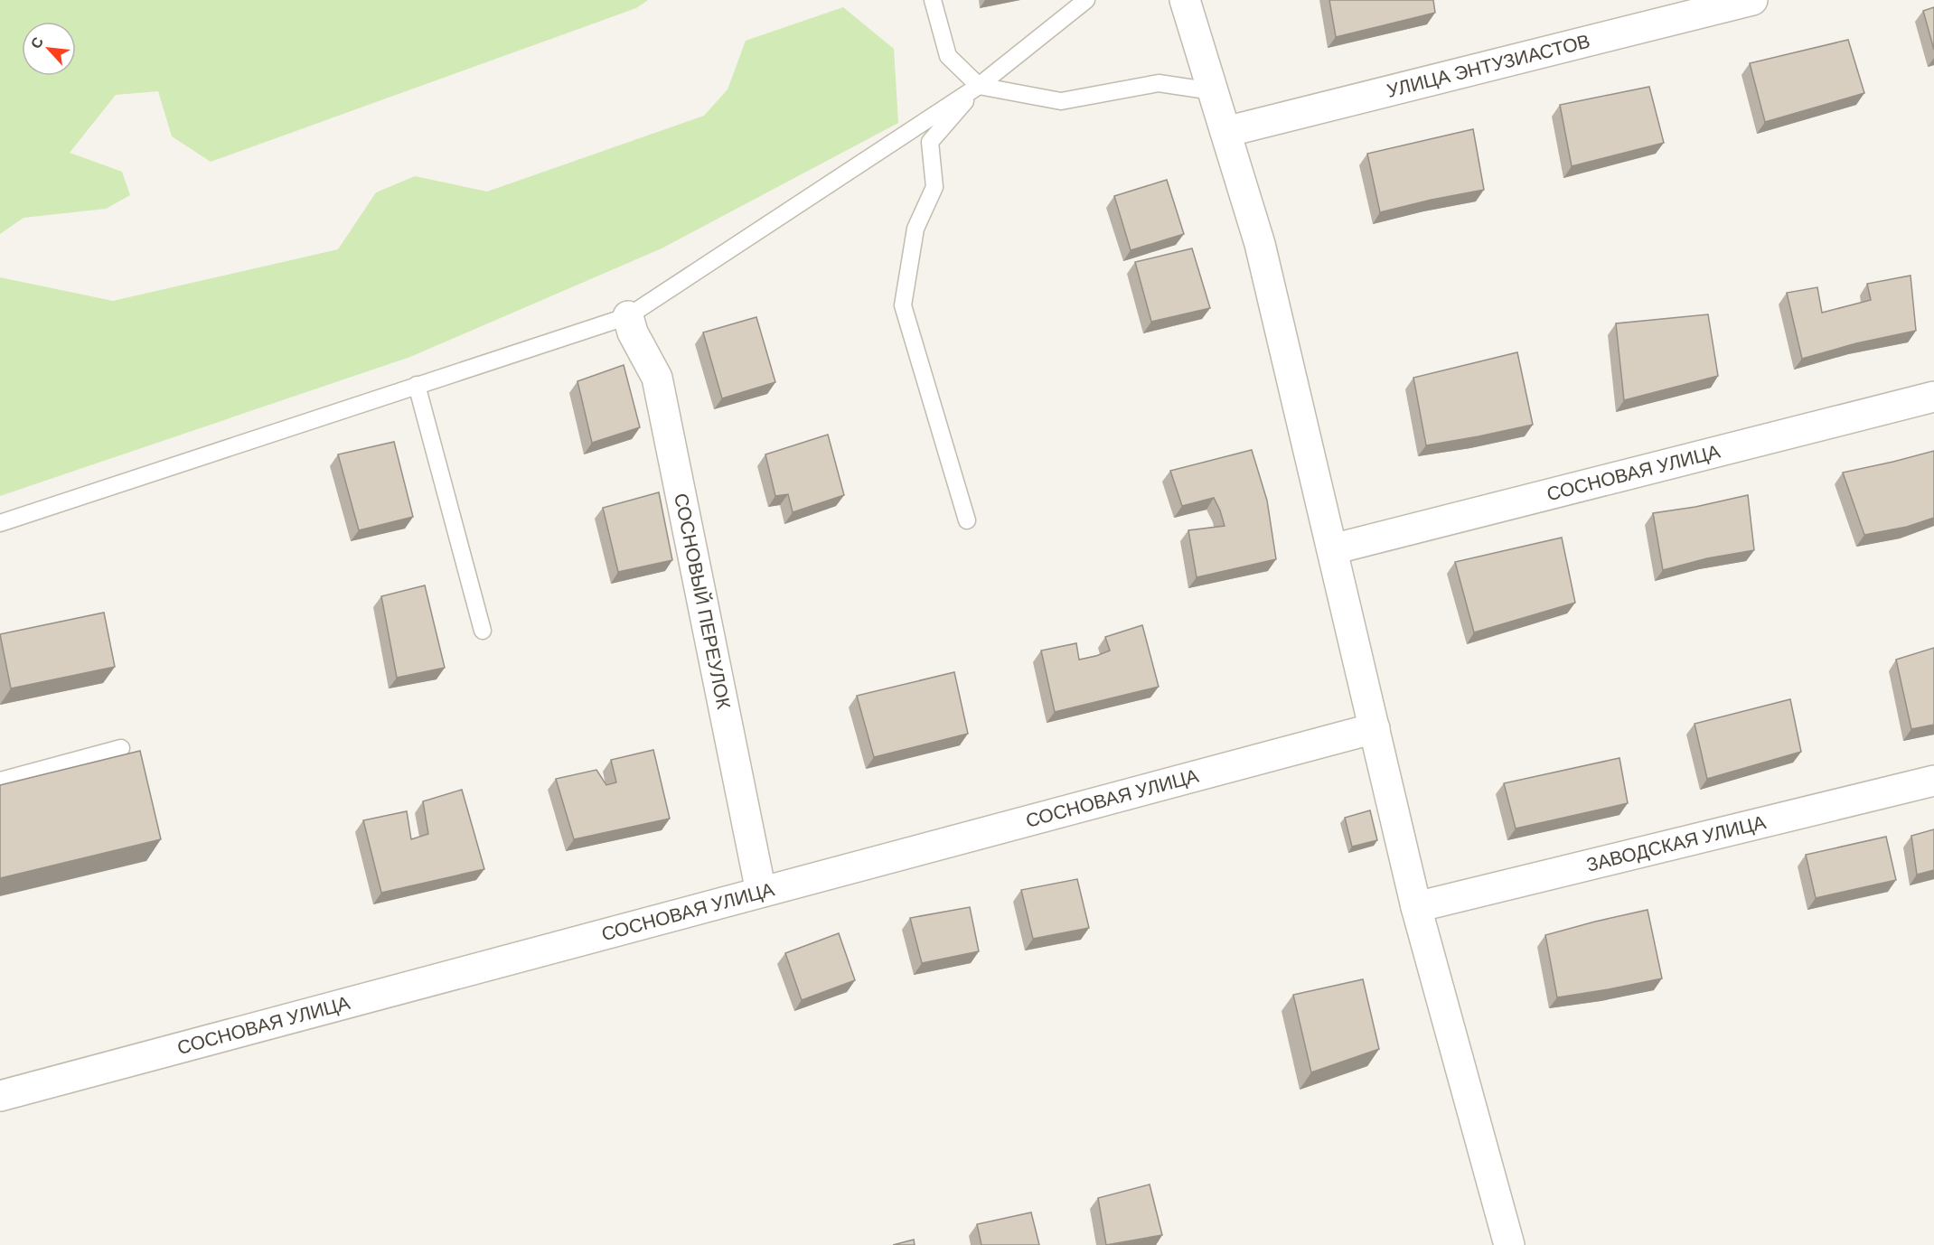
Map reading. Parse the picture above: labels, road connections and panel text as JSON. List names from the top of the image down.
{
  "streets": {
    "street": [
      "УЛИЦА ЭНТУЗИАСТОВ",
      "СОСНОВАЯ УЛИЦА",
      "СОСНОВЫЙ ПЕРЕУЛОК",
      "ЗАВОДСКАЯ УЛИЦА"
    ]
  },
  "crossings": [
    ["СОСНОВАЯ УЛИЦА", "СОСНОВЫЙ ПЕРЕУЛОК"]
  ],
  "north": "top left"
}
